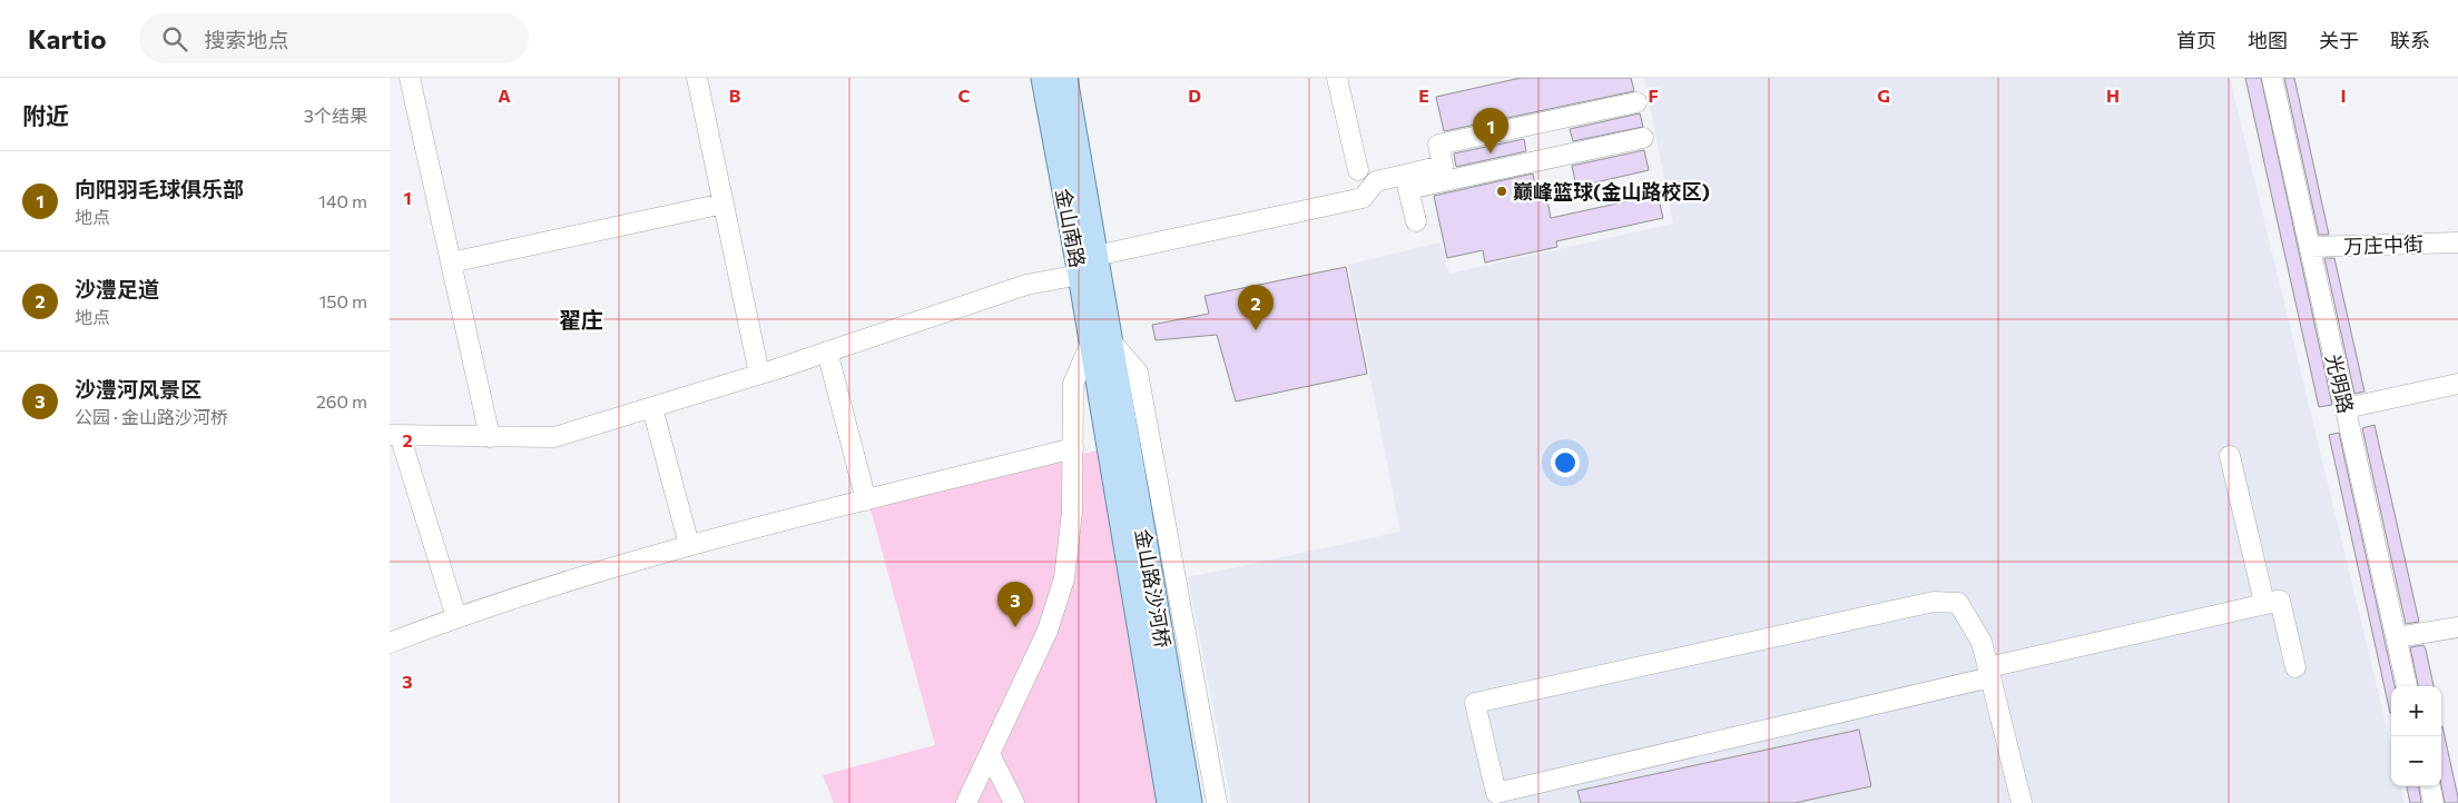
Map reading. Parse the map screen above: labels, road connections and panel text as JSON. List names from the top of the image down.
{
  "streets": {
    "main road": ["金山南路", "金山路沙河桥"],
    "street": ["万庄中街", "光明路"]
  },
  "crossings": [
    ["金山南路", "金山路沙河桥"],
    ["万庄中街", "光明路"]
  ],
  "districts": ["翟庄"],
  "places": ["巅峰篮球(金山路校区)"],
  "page": {
    "header": "Kartio",
    "search": "搜索地点",
    "nav": [
      "首页",
      "地图",
      "关于",
      "联系"
    ],
    "heading": ["附近", "3个结果"],
    "pins": ["1", "2", "3"],
    "list": [
      {
        "mark": "1",
        "name": "向阳羽毛球俱乐部",
        "note": "地点",
        "value": "140 m"
      },
      {
        "mark": "2",
        "name": "沙澧足道",
        "note": "地点",
        "value": "150 m"
      },
      {
        "mark": "3",
        "name": "沙澧河风景区",
        "note": "公园 · 金山路沙河桥",
        "value": "260 m"
      }
    ],
    "map_buttons": ["+", "−"]
  },
  "grid": {
    "columns": [
      "A",
      "B",
      "C",
      "D",
      "E",
      "F",
      "G",
      "H",
      "I"
    ],
    "rows": ["1", "2", "3"]
  }
}
